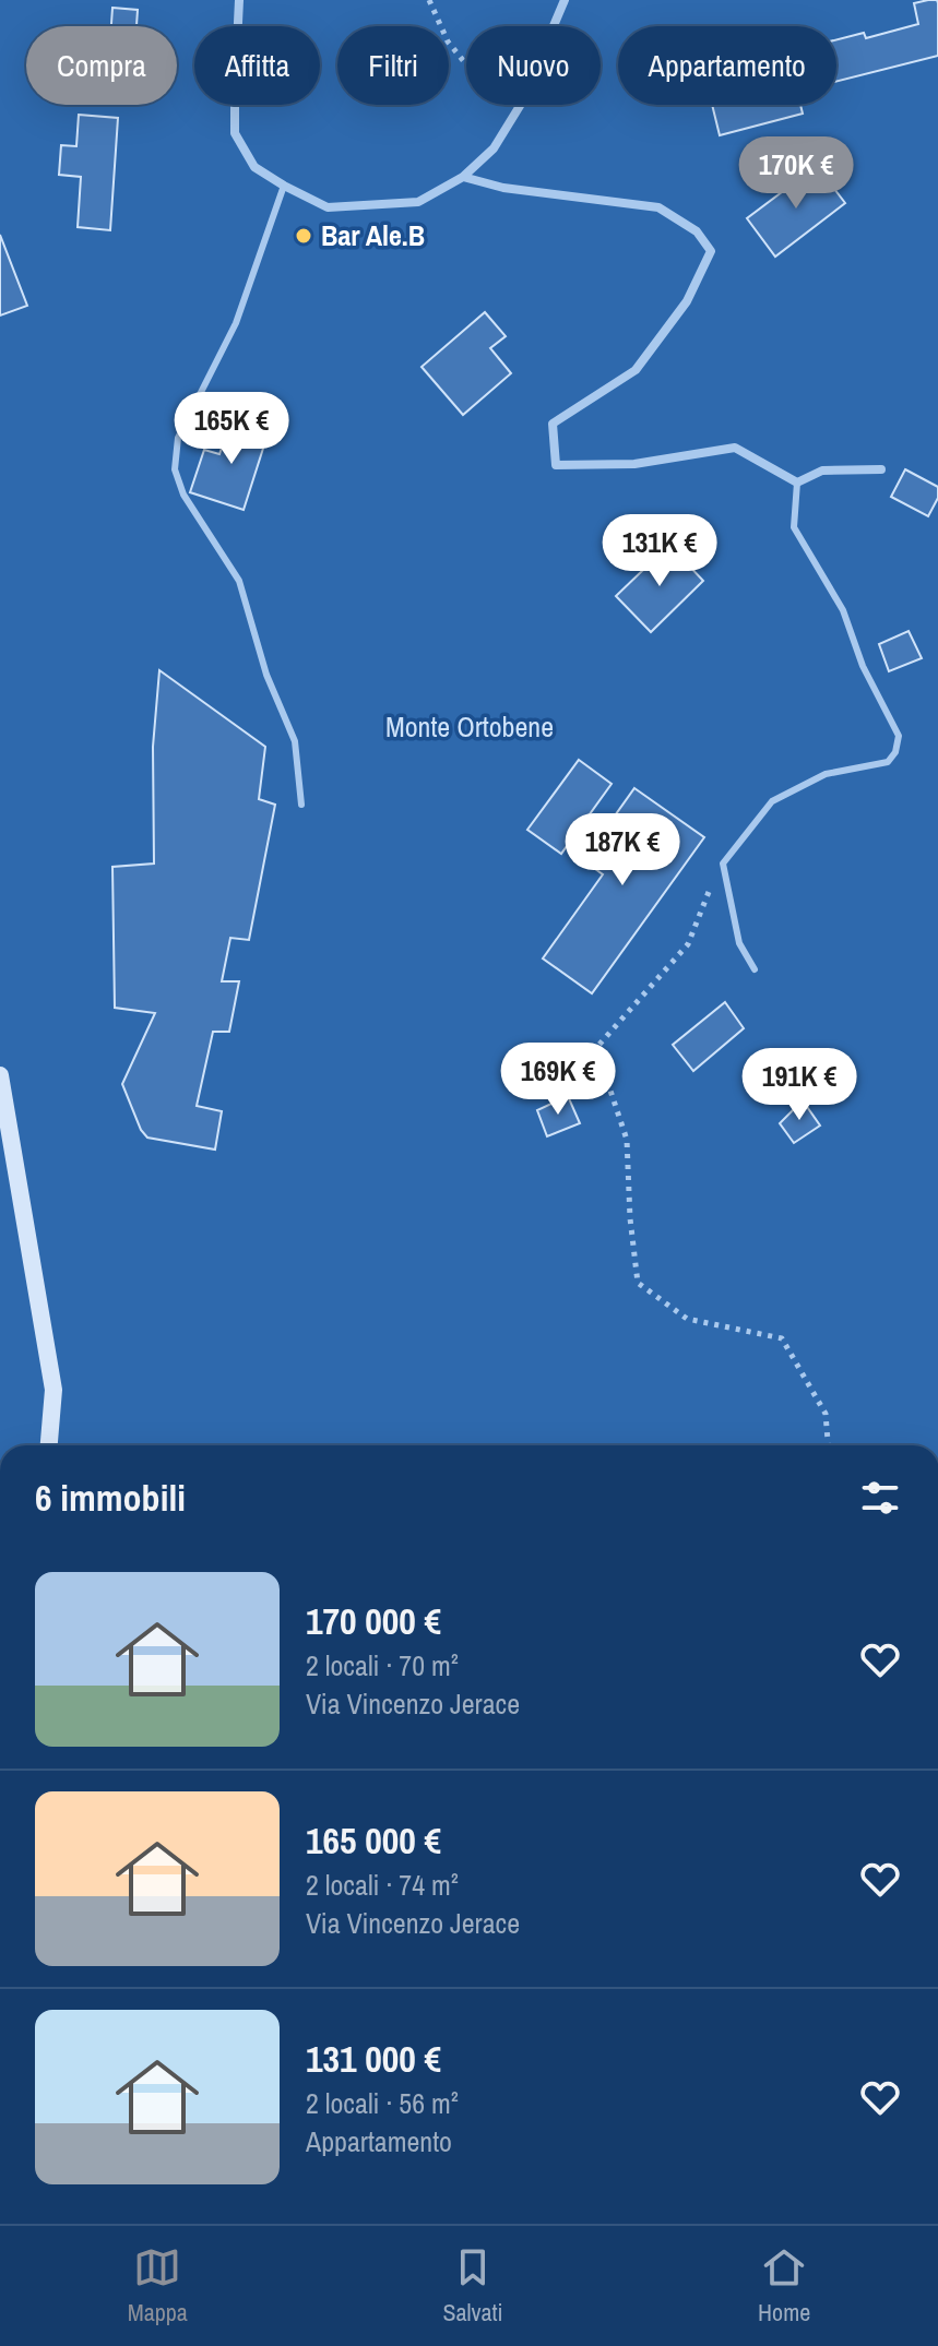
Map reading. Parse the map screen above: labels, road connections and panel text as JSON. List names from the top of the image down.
{
  "parks": ["Monte Ortobene"],
  "places": ["Bar Ale.B"],
  "page": {
    "chip": [
      "Compra",
      "Affitta",
      "Filtri",
      "Nuovo",
      "Appartamento"
    ],
    "price": [
      "170K €",
      "165K €",
      "131K €",
      "187K €",
      "169K €",
      "191K €"
    ],
    "heading": "6 immobili",
    "list": [
      {
        "name": "170 000 €",
        "note": "2 locali · 70 m² · Via Vincenzo Jerace"
      },
      {
        "name": "165 000 €",
        "note": "2 locali · 74 m² · Via Vincenzo Jerace"
      },
      {
        "name": "131 000 €",
        "note": "2 locali · 56 m² · Appartamento"
      }
    ],
    "tabs": ["Mappa", "Salvati", "Home"]
  }
}
